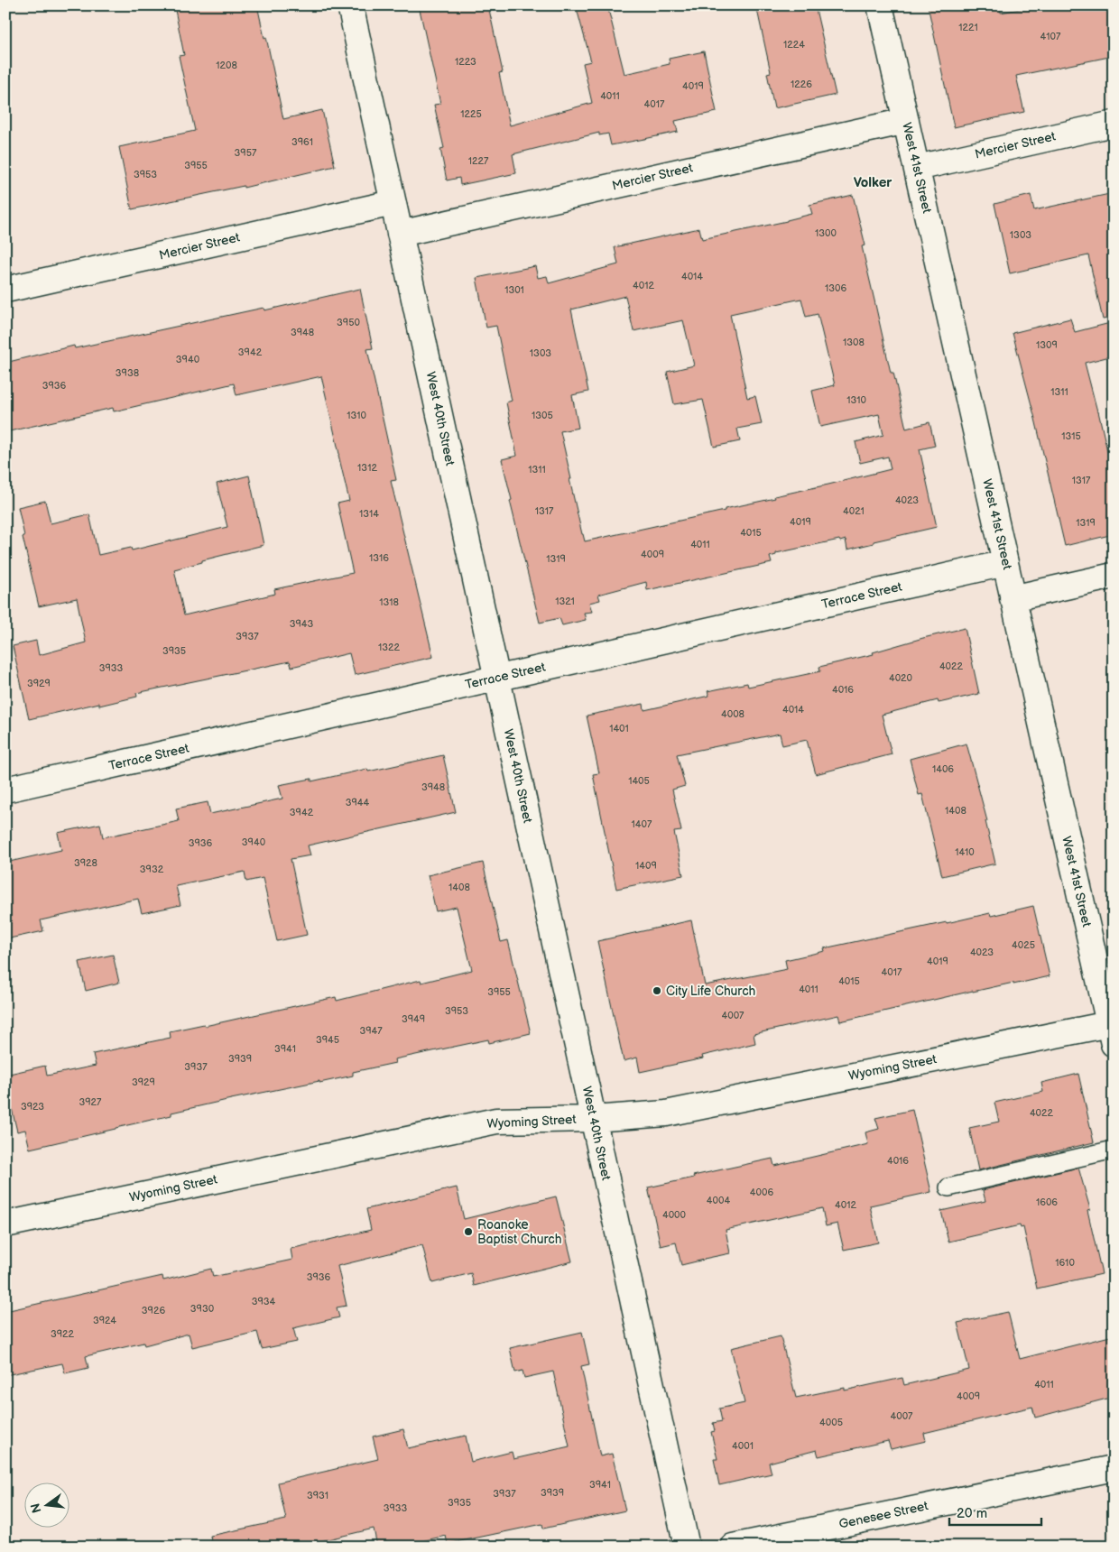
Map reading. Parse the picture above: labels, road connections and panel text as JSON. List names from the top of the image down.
{
  "streets": {
    "street": [
      "Mercier Street",
      "West 41st Street",
      "West 40th Street",
      "Terrace Street",
      "Wyoming Street",
      "Genesee Street"
    ]
  },
  "crossings": [
    ["Mercier Street", "West 41st Street"],
    ["Mercier Street", "West 40th Street"],
    ["West 41st Street", "Terrace Street"],
    ["West 41st Street", "Wyoming Street"],
    ["West 40th Street", "Terrace Street"],
    ["West 40th Street", "Wyoming Street"]
  ],
  "districts": ["Volker"],
  "places": ["City Life Church", "Roanoke Baptist Church"],
  "house_numbers": [
    "1221",
    "4107",
    "1224",
    "1223",
    "1208",
    "1226",
    "4019",
    "4011",
    "4017",
    "1225",
    "3961",
    "3957",
    "1227",
    "3955",
    "3953",
    "1300",
    "1303",
    "4014",
    "4012",
    "1306",
    "1301",
    "3950",
    "3948",
    "1308",
    "1309",
    "3942",
    "1303",
    "3940",
    "3938",
    "3936",
    "1311",
    "1310",
    "1310",
    "1305",
    "1315",
    "1312",
    "1311",
    "1317",
    "4023",
    "1317",
    "4021",
    "1314",
    "4019",
    "1319",
    "4015",
    "4011",
    "4009",
    "1316",
    "1319",
    "1321",
    "1318",
    "3943",
    "3937",
    "1322",
    "3935",
    "4022",
    "3933",
    "4020",
    "3929",
    "4016",
    "4014",
    "4008",
    "1401",
    "1406",
    "1405",
    "3948",
    "3944",
    "1408",
    "3942",
    "1407",
    "3940",
    "3936",
    "1410",
    "3928",
    "1409",
    "3932",
    "1408",
    "4025",
    "4023",
    "4019",
    "4017",
    "4015",
    "4011",
    "3955",
    "3953",
    "4007",
    "3949",
    "3947",
    "3945",
    "3941",
    "3939",
    "3937",
    "3929",
    "3927",
    "3923",
    "4022",
    "4016",
    "4006",
    "4004",
    "1606",
    "4012",
    "4000",
    "1610",
    "3936",
    "3934",
    "3930",
    "3926",
    "3924",
    "3922",
    "4011",
    "4009",
    "4007",
    "4005",
    "4001",
    "3941",
    "3939",
    "3937",
    "3931",
    "3935",
    "3933"
  ],
  "scale_bar": "20 m",
  "north": "left"
}
